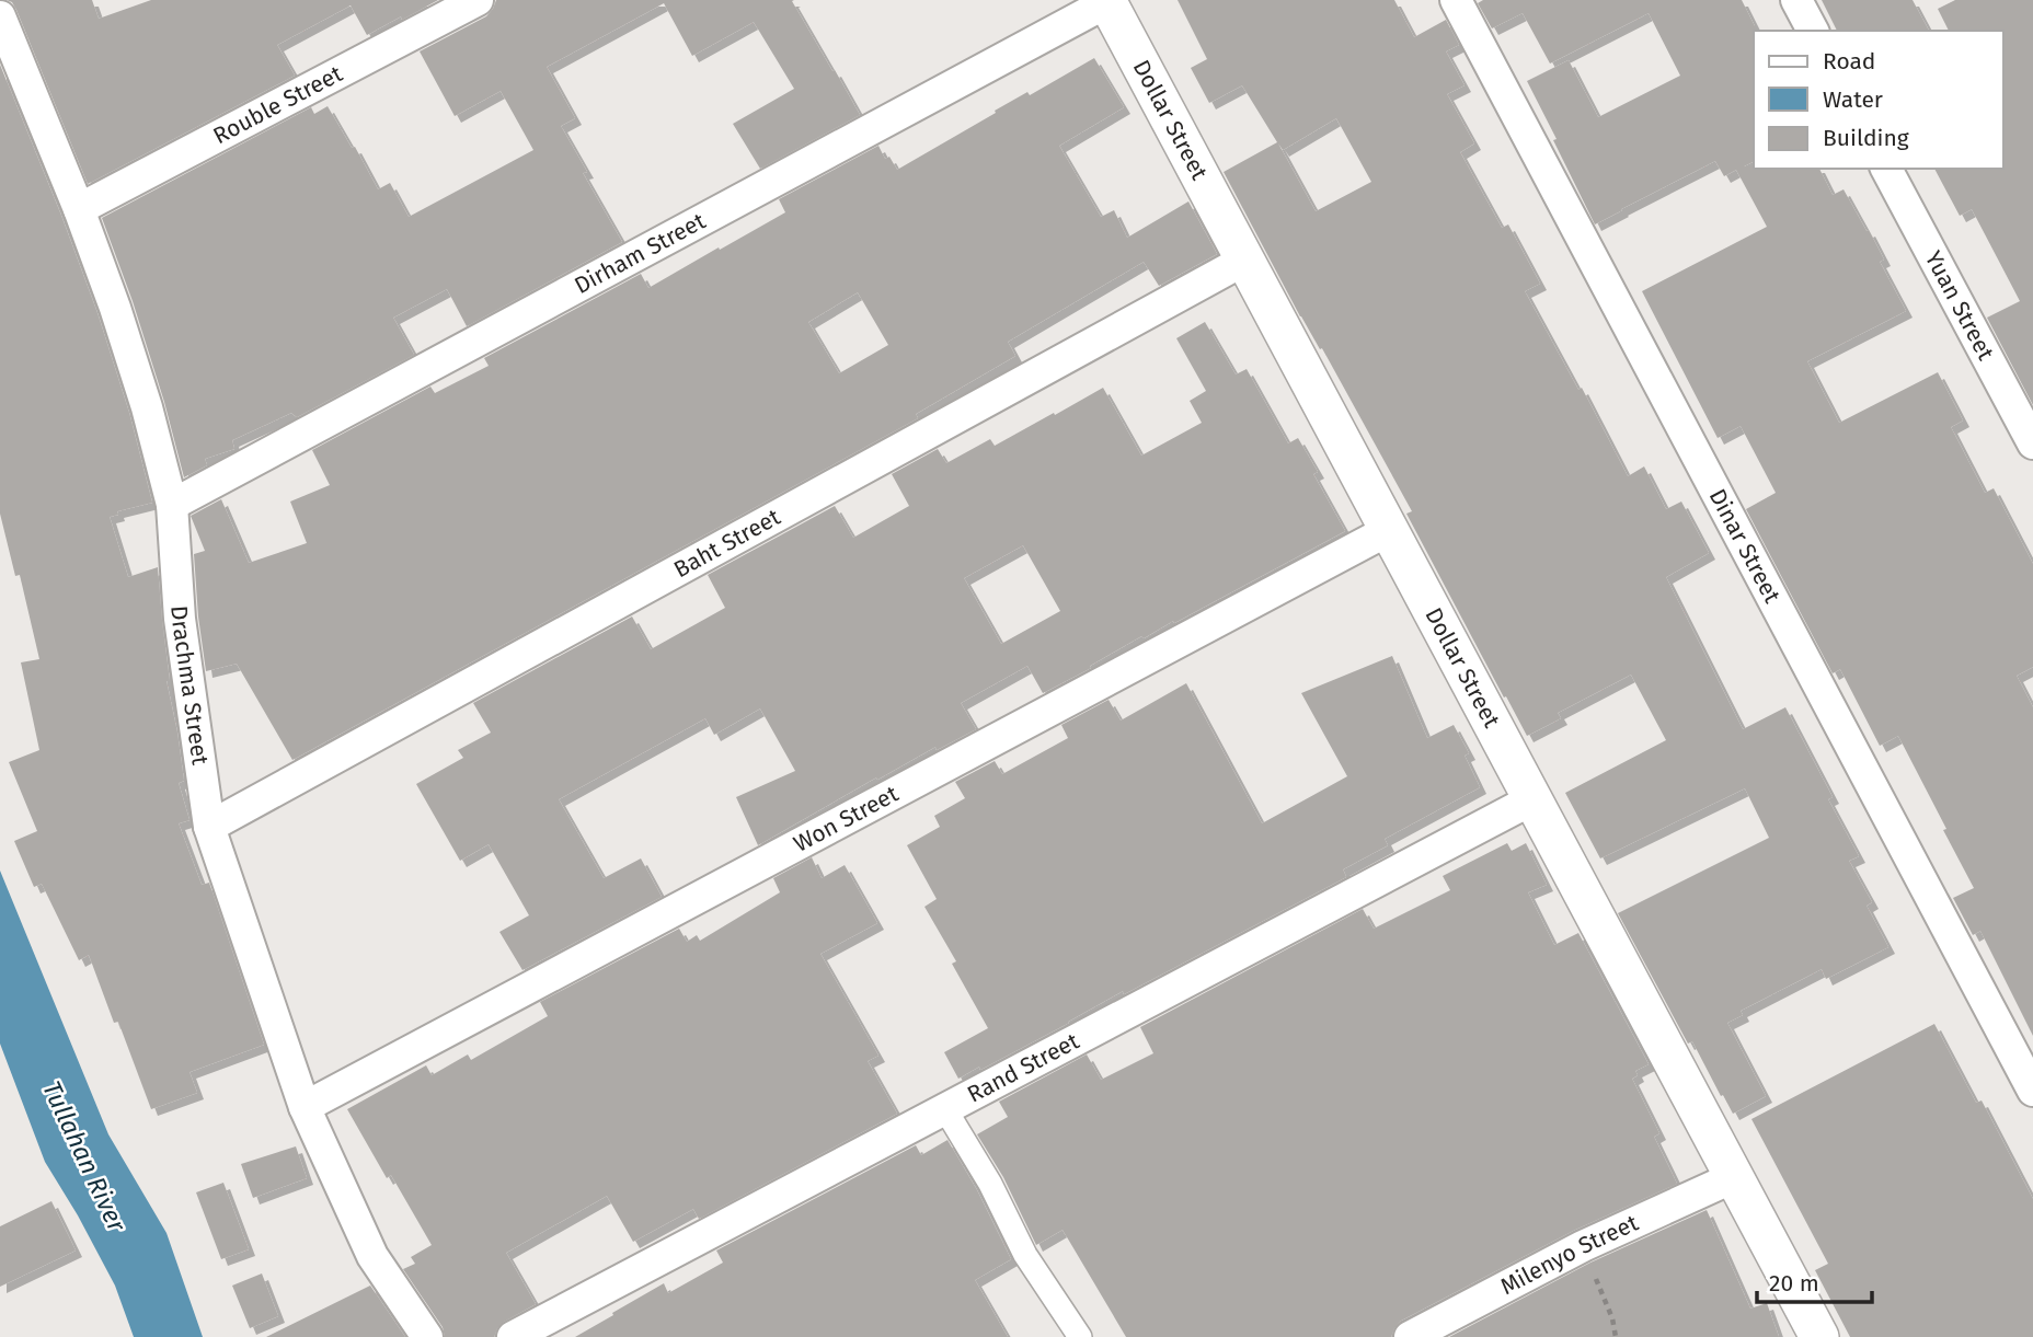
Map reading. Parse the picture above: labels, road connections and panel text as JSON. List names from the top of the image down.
{
  "streets": {
    "street": [
      "Rouble Street",
      "Dollar Street",
      "Dirham Street",
      "Yuan Street",
      "Baht Street",
      "Dinar Street",
      "Drachma Street",
      "Won Street",
      "Rand Street",
      "Milenyo Street"
    ]
  },
  "crossings": [
    ["Rouble Street", "Drachma Street"],
    ["Dollar Street", "Dirham Street"],
    ["Dollar Street", "Baht Street"],
    ["Dollar Street", "Won Street"],
    ["Dollar Street", "Rand Street"],
    ["Dollar Street", "Milenyo Street"],
    ["Dirham Street", "Drachma Street"],
    ["Baht Street", "Drachma Street"],
    ["Drachma Street", "Won Street"]
  ],
  "water": ["Tullahan River"],
  "legend": ["Road", "Water", "Building"],
  "scale_bar": "20 m"
}
